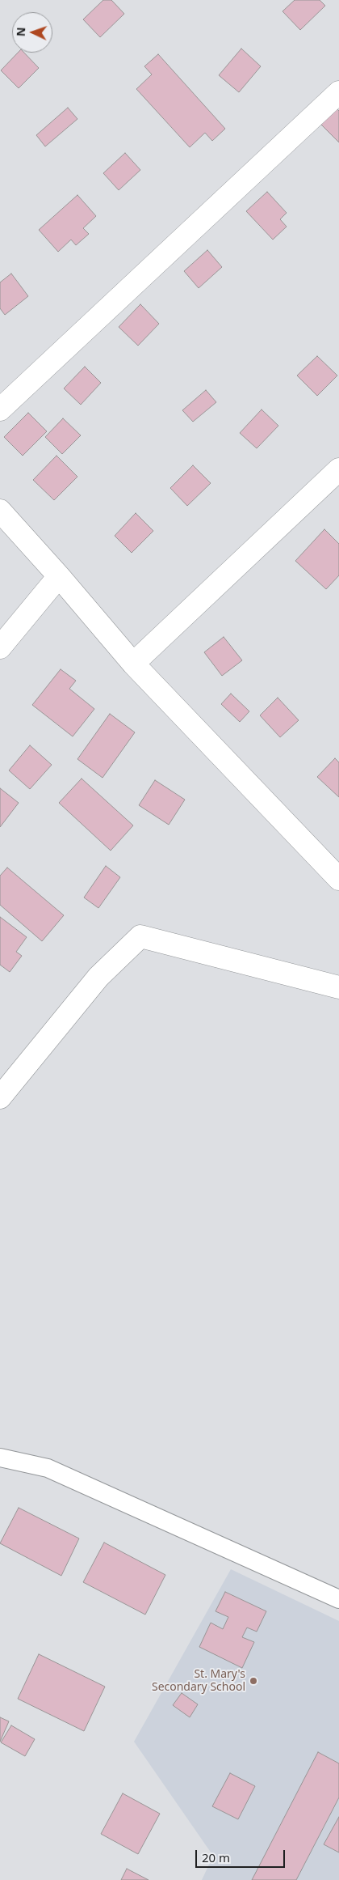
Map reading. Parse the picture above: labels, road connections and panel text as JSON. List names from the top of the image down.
{
  "places": ["St. Mary's Secondary School"],
  "scale_bar": "20 m",
  "north": "left"
}
